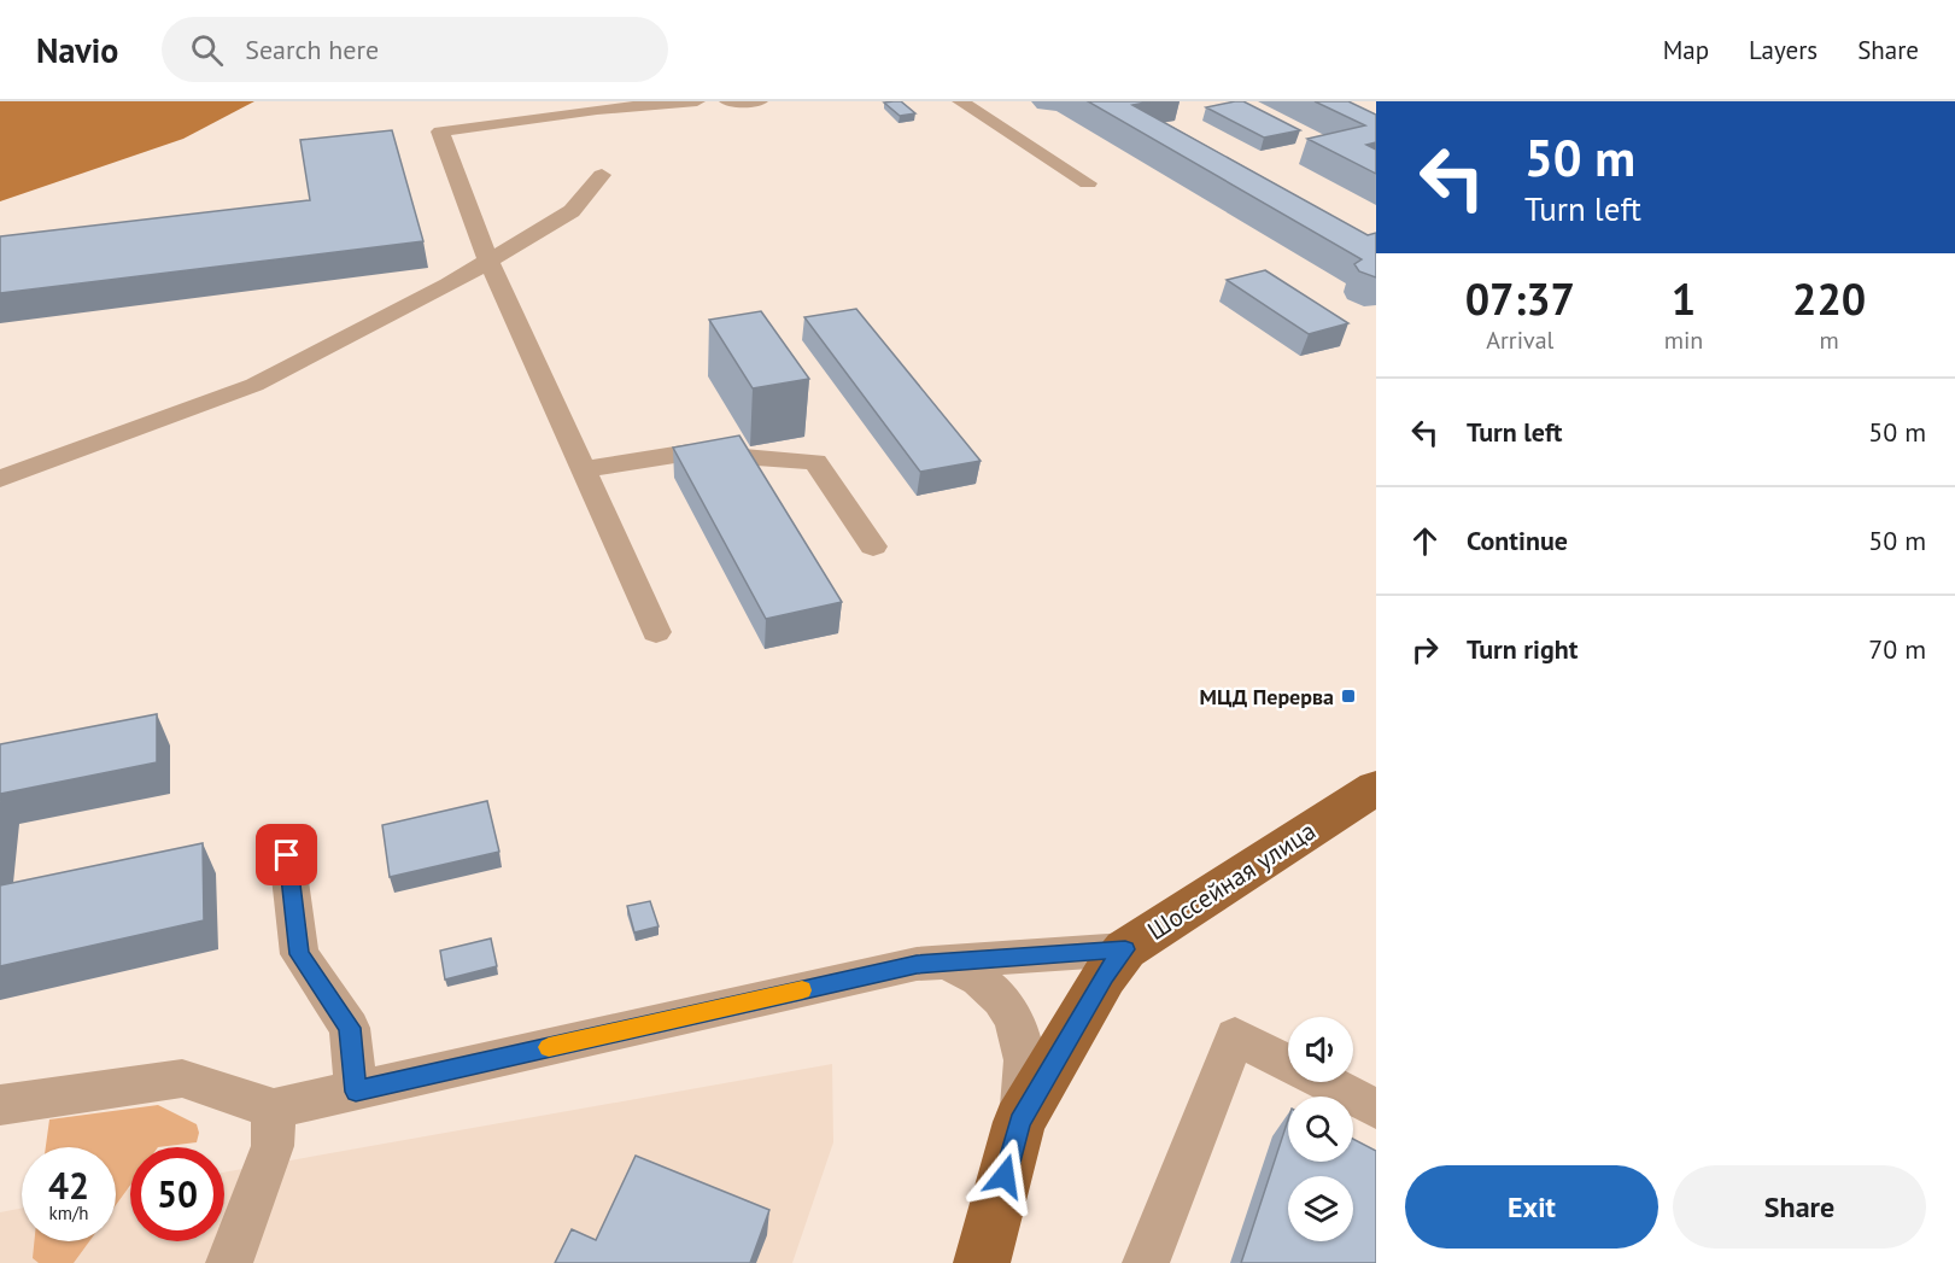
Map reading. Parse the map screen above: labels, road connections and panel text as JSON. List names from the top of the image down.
{
  "streets": {
    "main road": ["Шоссейная улица"]
  },
  "places": {
    "transit": ["МЦД Перерва"]
  },
  "page": {
    "header": "Navio",
    "search": "Search here",
    "nav": ["Map", "Layers", "Share"],
    "turn": ["50 m", "Turn left"],
    "eta": [
      "07:37",
      "Arrival",
      "1",
      "min",
      "220",
      "m"
    ],
    "list": [
      {
        "name": "Turn left",
        "value": "50 m"
      },
      {
        "name": "Continue",
        "value": "50 m"
      },
      {
        "name": "Turn right",
        "value": "70 m"
      }
    ],
    "speed": "42 km/h",
    "limit": "50",
    "buttons": ["Exit", "Share"]
  }
}
